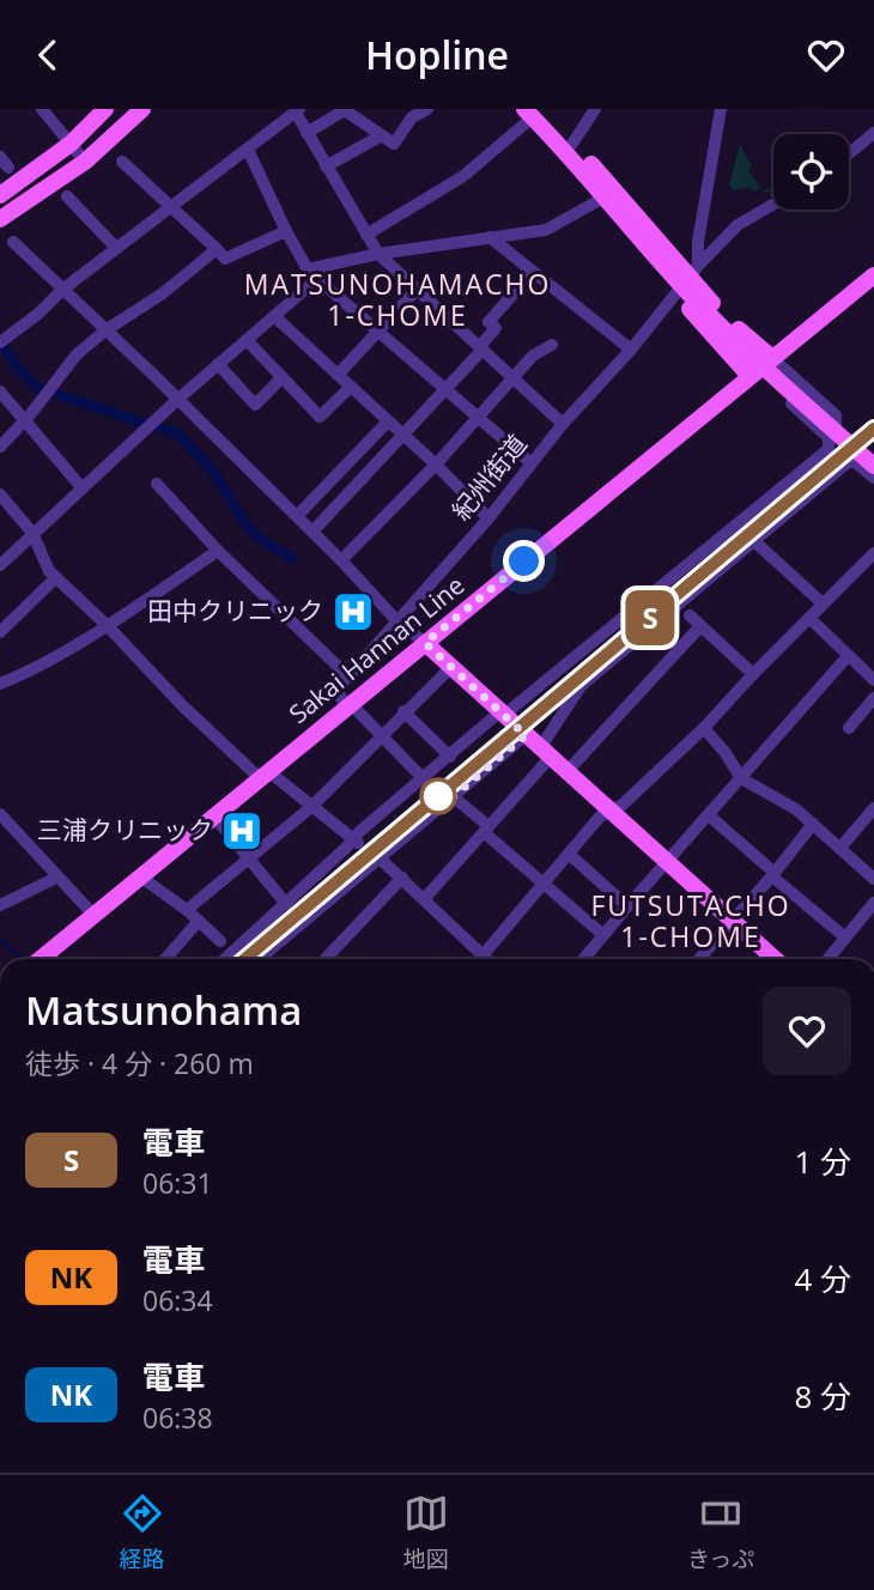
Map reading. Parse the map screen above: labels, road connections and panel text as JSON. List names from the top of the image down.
{
  "streets": {
    "main road": ["Sakai Hannan Line"],
    "street": ["紀州街道"]
  },
  "districts": ["MATSUNOHAMACHO 1-CHOME", "FUTSUTACHO 1-CHOME"],
  "places": {
    "hospital": ["田中クリニック", "三浦クリニック"]
  },
  "page": {
    "header": "Hopline",
    "on_map": "S",
    "heading": ["Matsunohama", "徒歩 · 4 分 · 260 m"],
    "list": [
      {
        "mark": "S",
        "name": "電車",
        "note": "06:31",
        "value": "1 分"
      },
      {
        "mark": "NK",
        "name": "電車",
        "note": "06:34",
        "value": "4 分"
      },
      {
        "mark": "NK",
        "name": "電車",
        "note": "06:38",
        "value": "8 分"
      }
    ],
    "tabs": ["経路", "地図", "きっぷ"]
  }
}
